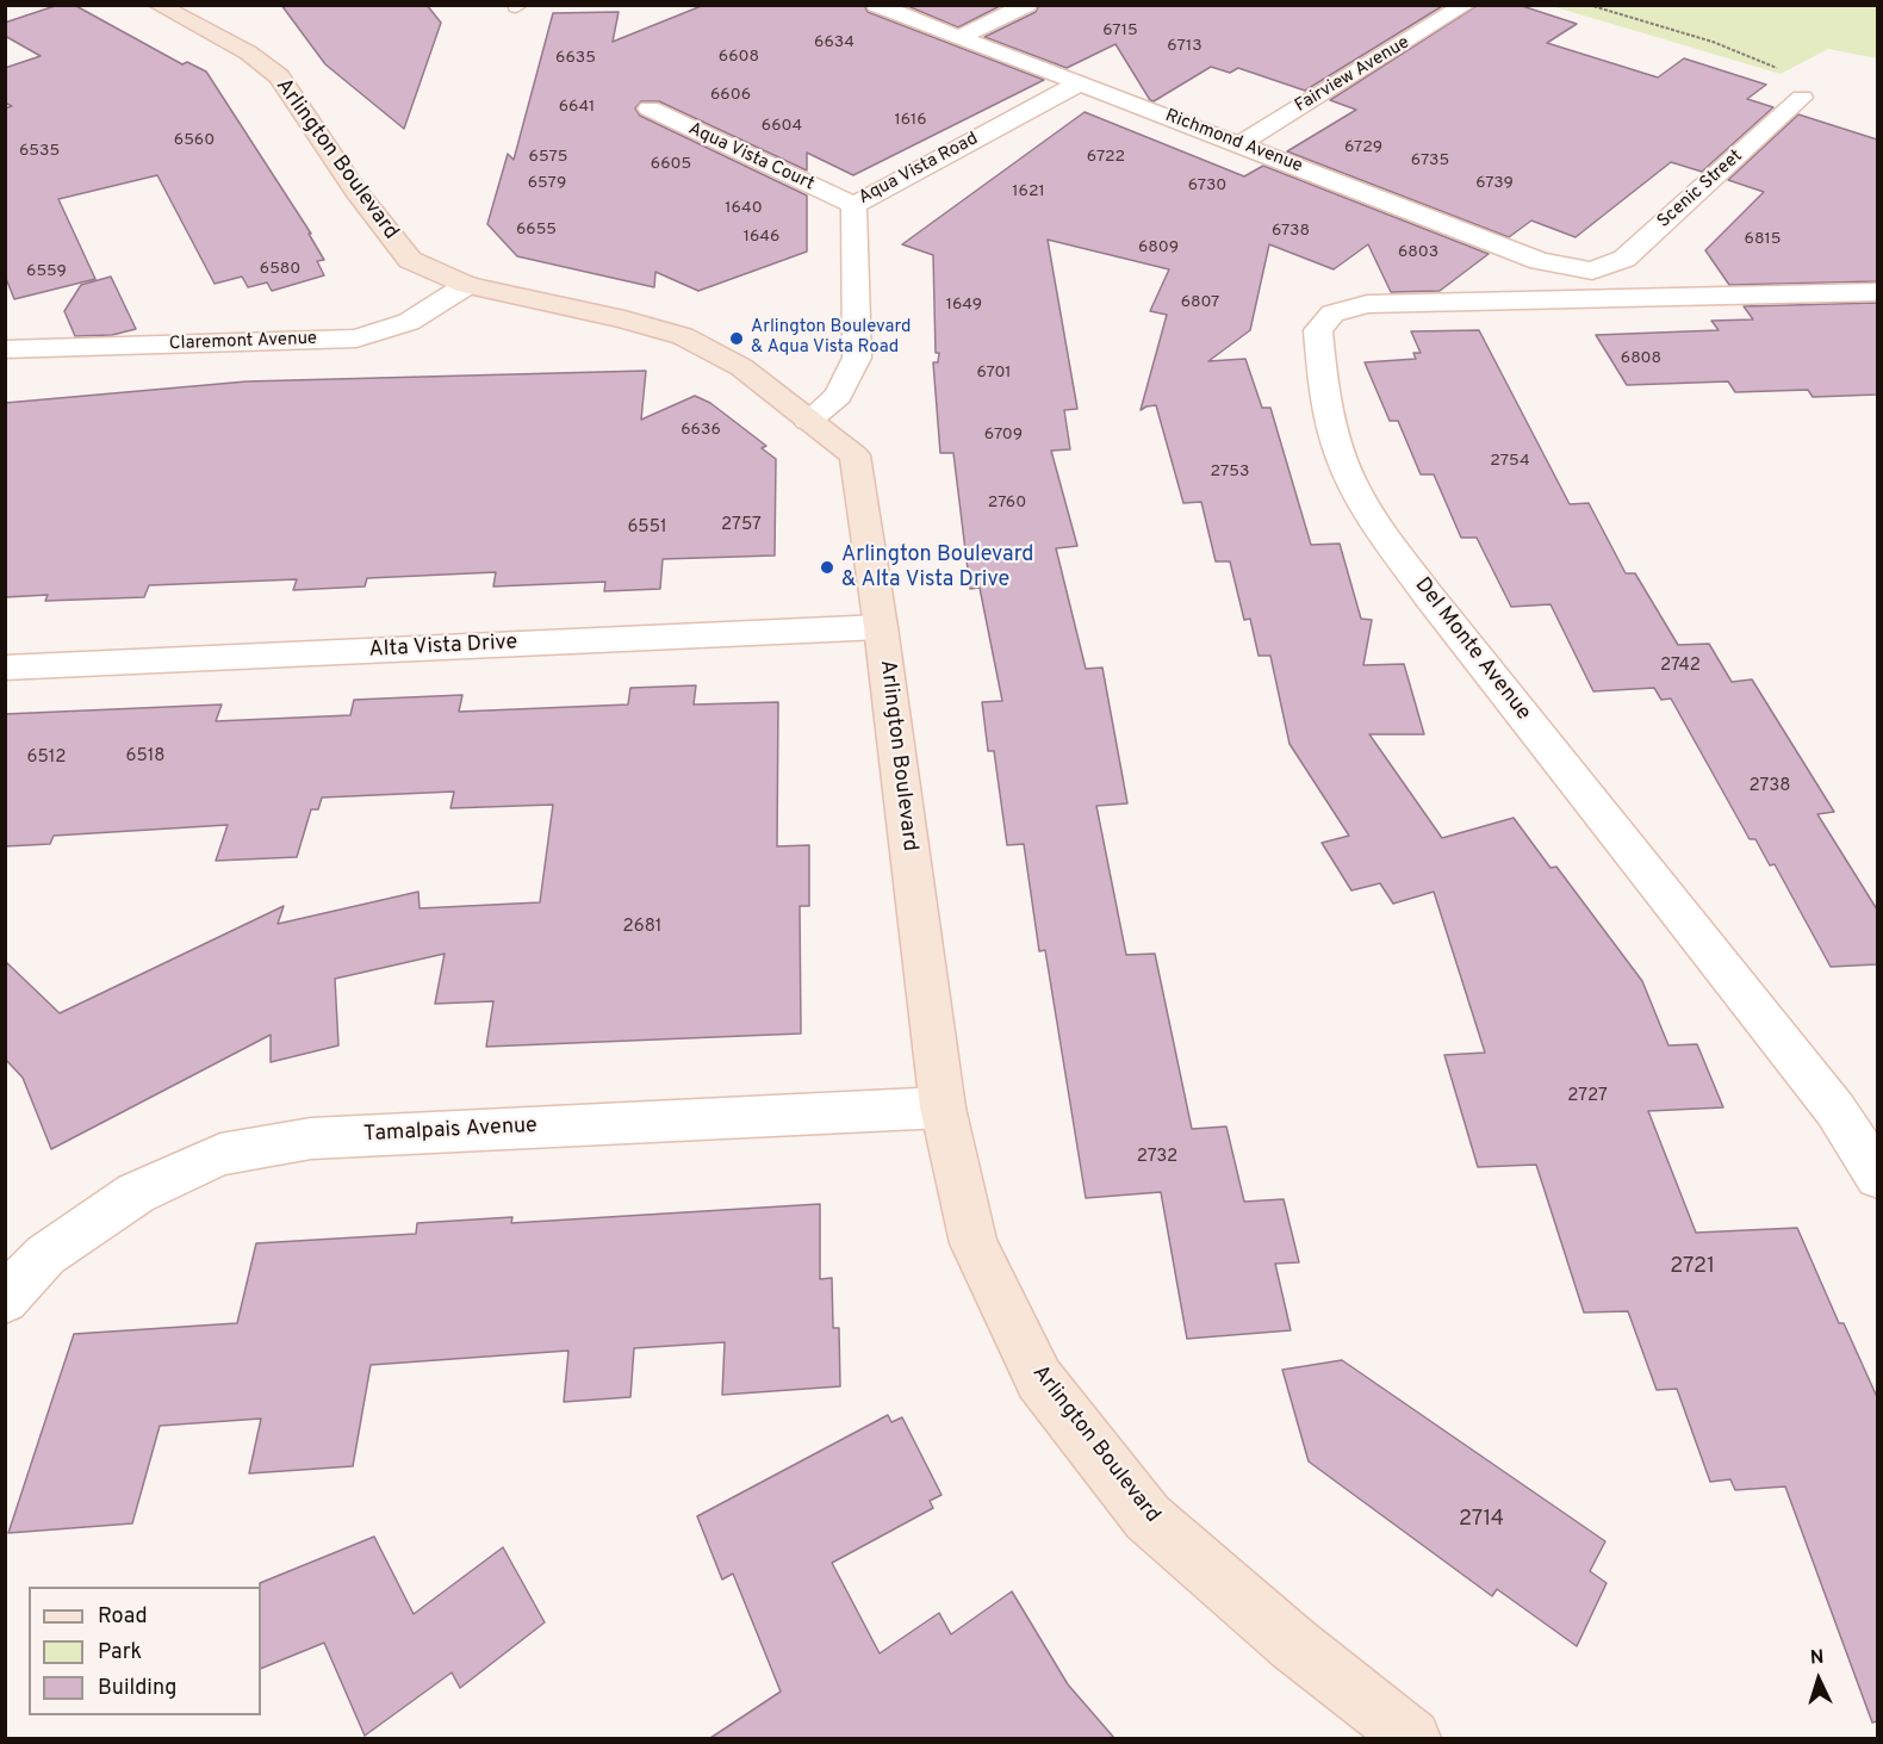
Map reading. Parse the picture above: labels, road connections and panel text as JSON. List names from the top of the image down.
{
  "streets": {
    "main road": ["Arlington Boulevard"],
    "street": [
      "Fairview Avenue",
      "Richmond Avenue",
      "Aqua Vista Court",
      "Aqua Vista Road",
      "Scenic Street",
      "Claremont Avenue",
      "Alta Vista Drive",
      "Del Monte Avenue",
      "Tamalpais Avenue"
    ]
  },
  "crossings": [
    ["Fairview Avenue", "Richmond Avenue"],
    ["Richmond Avenue", "Aqua Vista Road"],
    ["Richmond Avenue", "Scenic Street"],
    ["Aqua Vista Court", "Aqua Vista Road"],
    ["Arlington Boulevard", "Aqua Vista Road"],
    ["Arlington Boulevard", "Claremont Avenue"],
    ["Arlington Boulevard", "Alta Vista Drive"],
    ["Arlington Boulevard", "Tamalpais Avenue"]
  ],
  "places": ["Arlington Boulevard & Aqua Vista Road", "Arlington Boulevard & Alta Vista Drive"],
  "house_numbers": [
    "6715",
    "6634",
    "6713",
    "6608",
    "6635",
    "6606",
    "6641",
    "1616",
    "6604",
    "6560",
    "6729",
    "6535",
    "6575",
    "6722",
    "6735",
    "6605",
    "6579",
    "6739",
    "6730",
    "1621",
    "1640",
    "6655",
    "6738",
    "1646",
    "6815",
    "6809",
    "6803",
    "6580",
    "6559",
    "6807",
    "1649",
    "6808",
    "6701",
    "6636",
    "6709",
    "2754",
    "2753",
    "2760",
    "2757",
    "6551",
    "2742",
    "6518",
    "6512",
    "2738",
    "2681",
    "2727",
    "2732",
    "2721",
    "2714"
  ],
  "legend": ["Road", "Park", "Building"],
  "north": "top"
}
